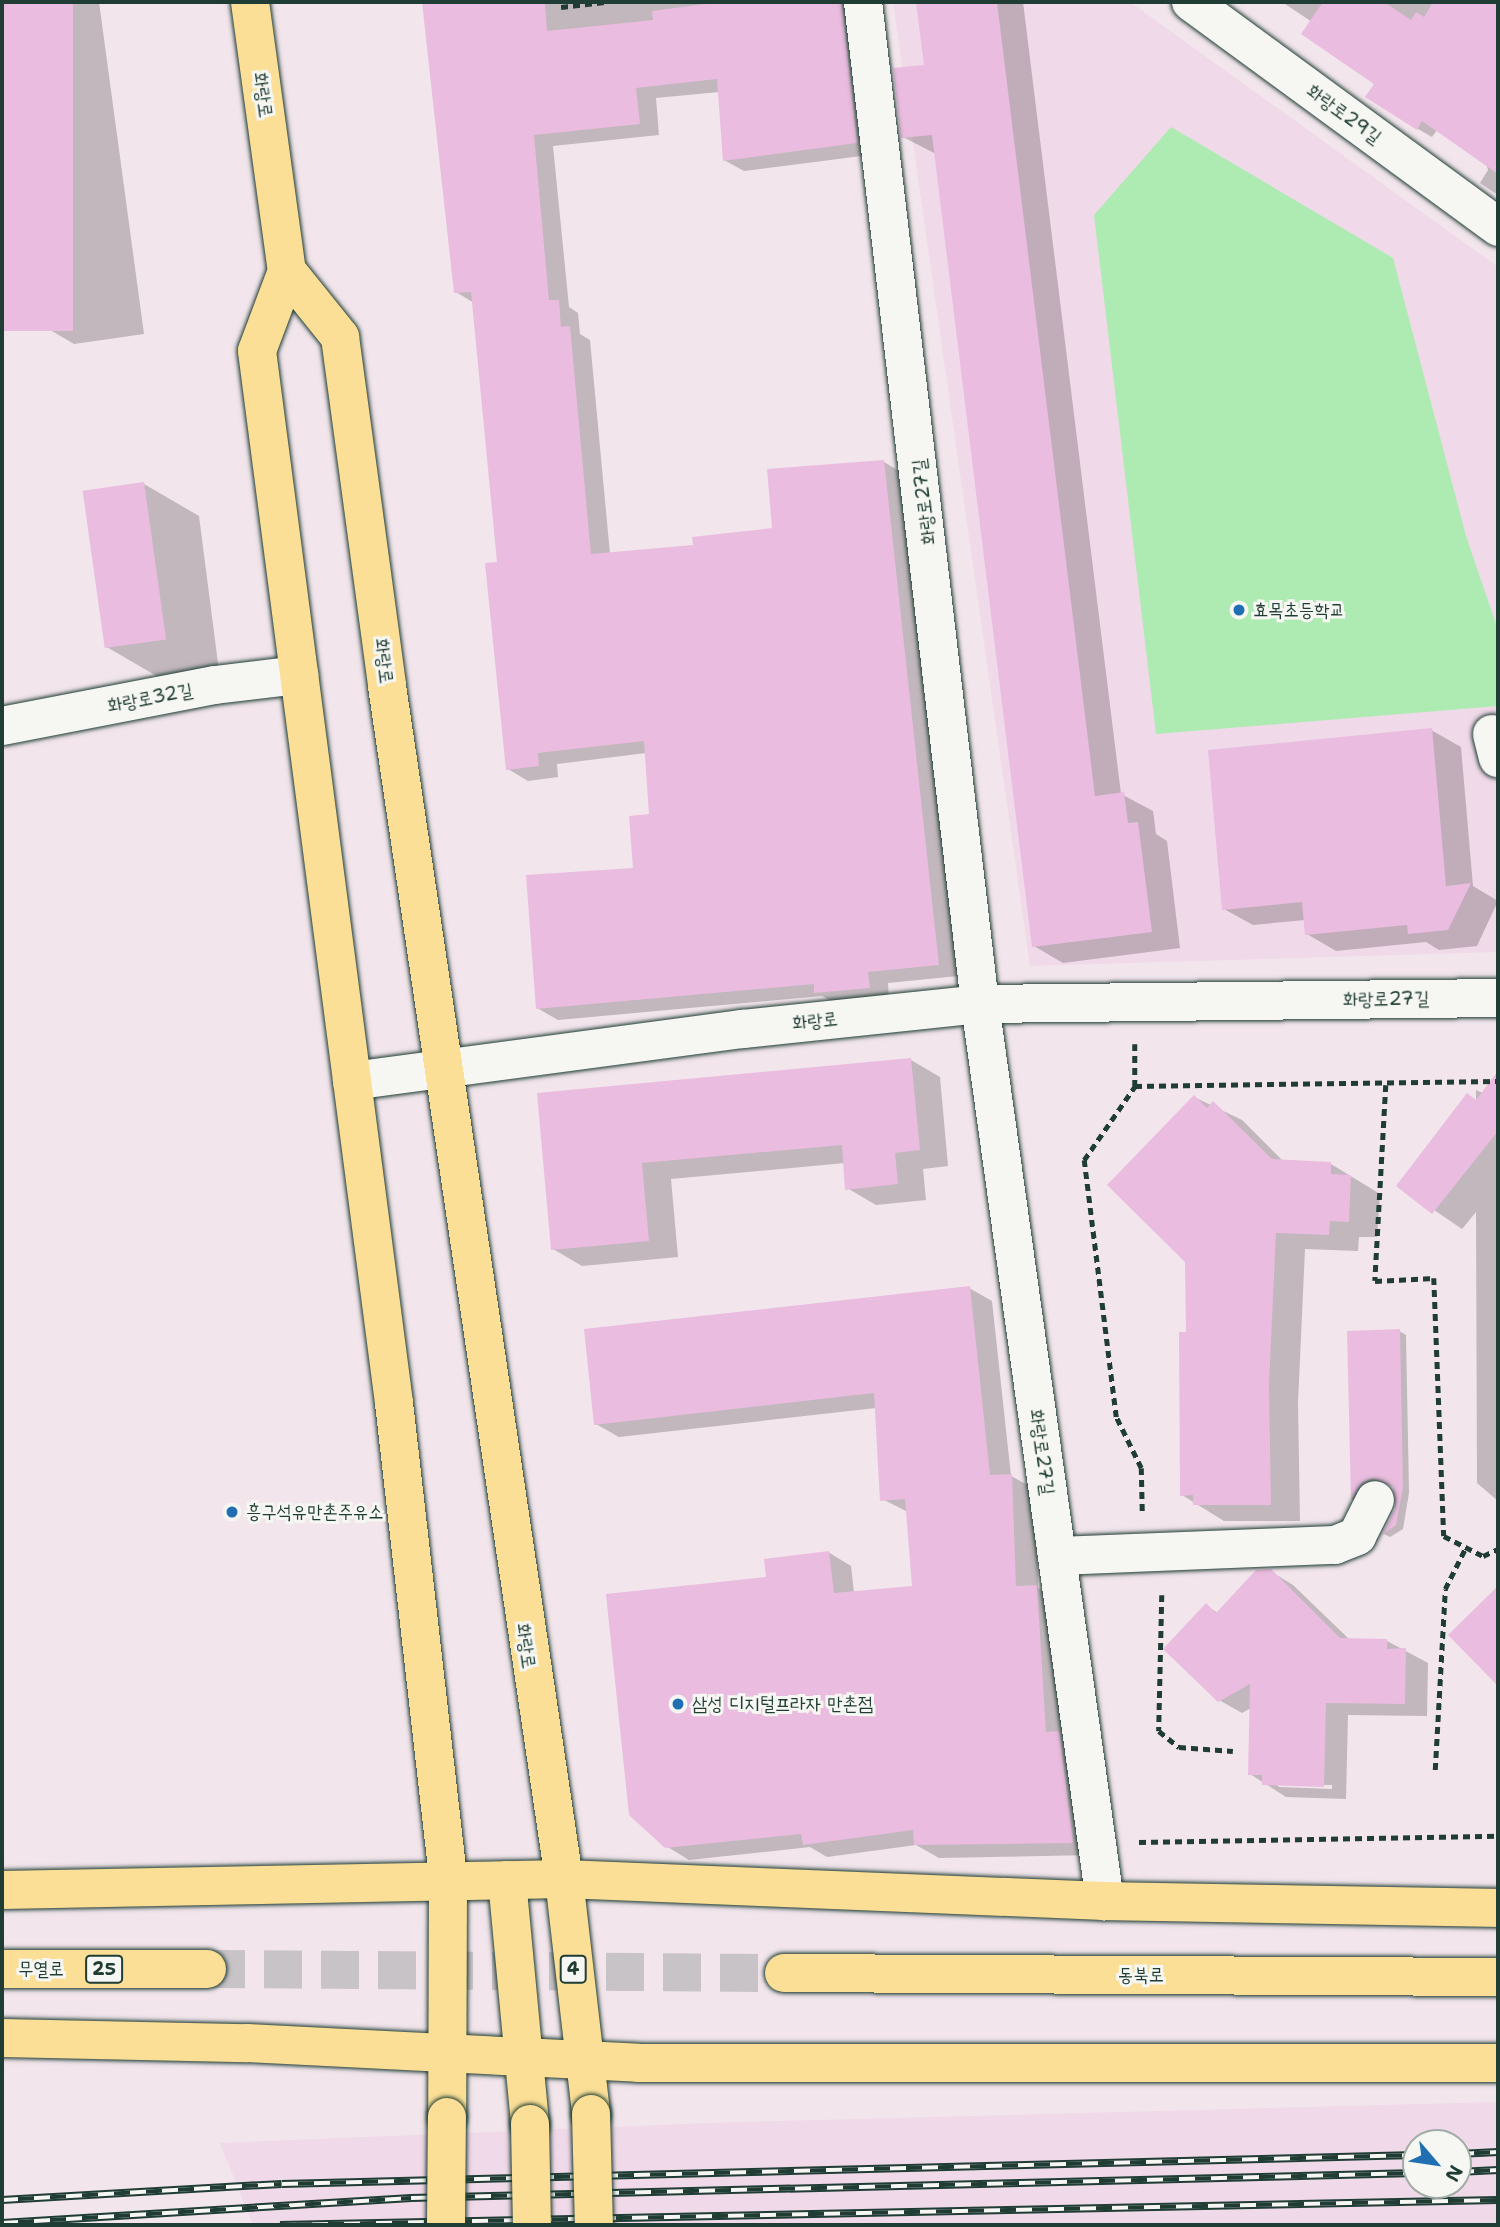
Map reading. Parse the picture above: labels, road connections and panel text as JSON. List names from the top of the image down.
{
  "streets": {
    "main road": [
      "화랑로",
      "무열로",
      "25",
      "4",
      "동북로"
    ],
    "street": ["화랑로29길", "화랑로27길", "화랑로32길"]
  },
  "crossings": [
    ["화랑로", "화랑로27길"],
    ["화랑로", "화랑로32길"]
  ],
  "places": ["효목초등학교", "흥구석유만촌주유소", "삼성 디지털프라자 만촌점"],
  "north": "bottom right"
}
